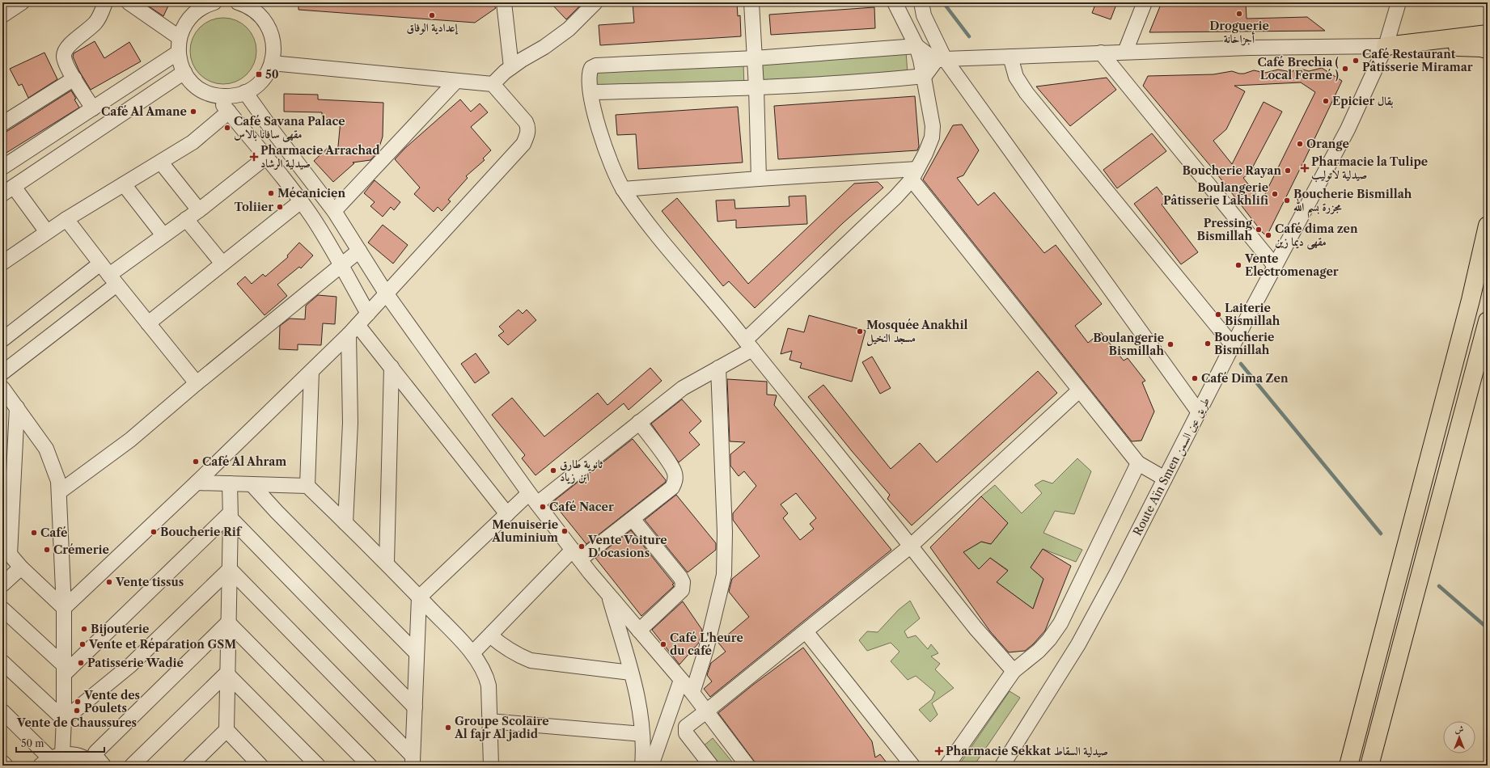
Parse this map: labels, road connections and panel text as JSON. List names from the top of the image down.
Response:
{
  "streets": {
    "street": ["Route Aïn Smen طريق عين السمن"]
  },
  "places": {
    "other": [
      "Droguerie أجزاخانة",
      "إعدادية الوفاق",
      "Café Restaurant Pâtisserie Miramar",
      "Café Brechia ( Local Fermé )",
      "Epicier بقال",
      "Café Al Amane",
      "Café Savana Palace مقهى سافانا بالاس",
      "Orange",
      "Boucherie Rayan",
      "Mécanicien",
      "Boulangerie Pâtisserie Lakhlifi",
      "Boucherie Bismillah مجزرة بسم الله",
      "Toliier",
      "Pressing Bismillah",
      "Café dima zen مقهى ديما زين",
      "Vente Electromenager",
      "Laiterie Bismillah",
      "Mosquée Anakhil مسجد النخيل",
      "Boucherie Bismillah",
      "Boulangerie Bismillah",
      "Café Dima Zen",
      "Café Al Ahram",
      "ثانوية طارق ابن زياد",
      "Café Nacer",
      "Menuiserie Aluminium",
      "Boucherie Rif",
      "Café",
      "Vente Voiture D'ocasions",
      "Crémerie",
      "Vente tissus",
      "Bijouterie",
      "Vente et Réparation GSM",
      "Café L'heure du café",
      "Patisserie Wadie",
      "Vente des Poulets",
      "Vente de Chaussures",
      "Groupe Scolaire Al fajr Al jadid"
    ],
    "transit": ["50"],
    "health": ["Pharmacie Arrachad صيدلية الرشاد", "Pharmacie la Tulipe صيدلية لاتوليب", "Pharmacie Sekkat صيدلية السقاط"]
  },
  "scale_bar": "50 m",
  "north": "top"
}
